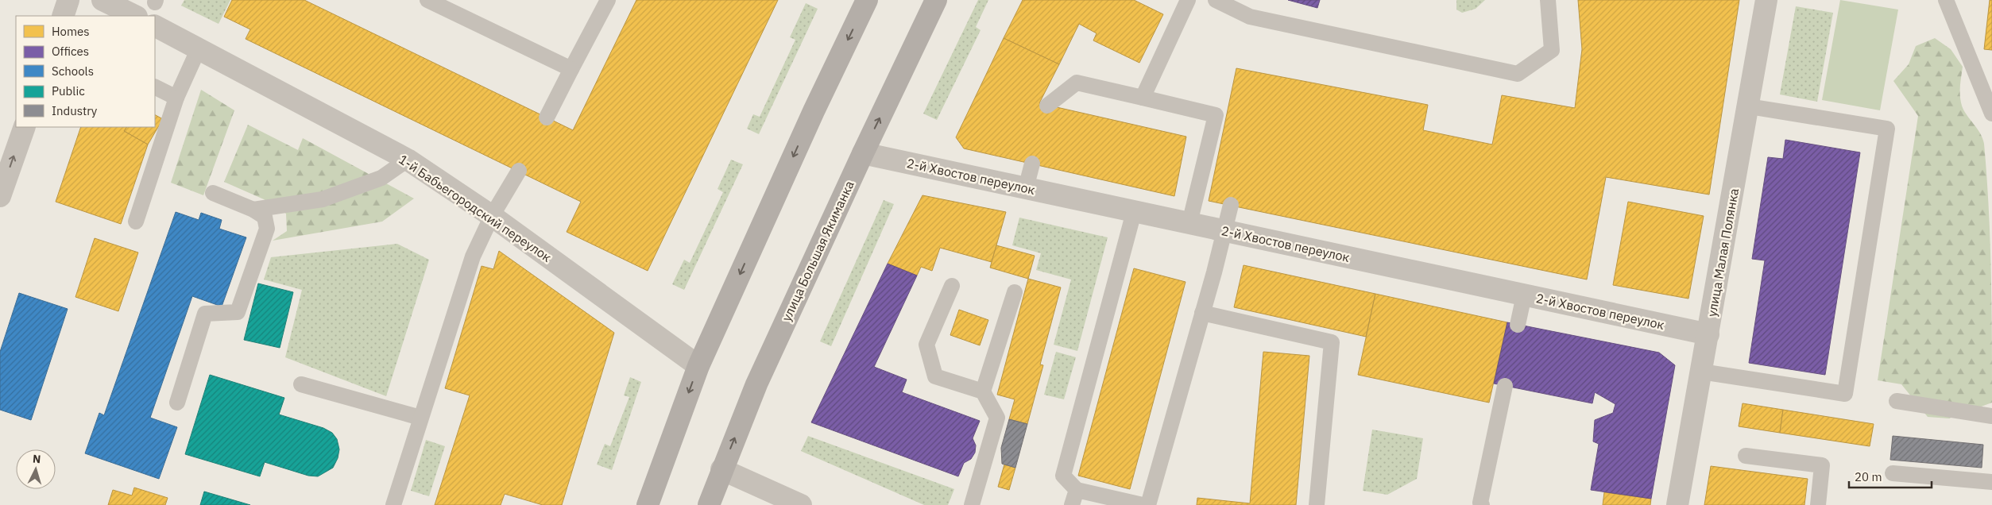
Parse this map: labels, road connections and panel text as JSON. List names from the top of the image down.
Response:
{
  "streets": {
    "main road": ["улица Большая Якиманка"],
    "street": ["2-й Хвостов переулок", "1-й Бабьегородский переулок", "улица Малая Полянка"]
  },
  "crossings": [
    ["2-й Хвостов переулок", "улица Большая Якиманка"],
    ["2-й Хвостов переулок", "улица Малая Полянка"]
  ],
  "legend": [
    "Homes",
    "Offices",
    "Schools",
    "Public",
    "Industry"
  ],
  "scale_bar": "20 m",
  "north": "top"
}
